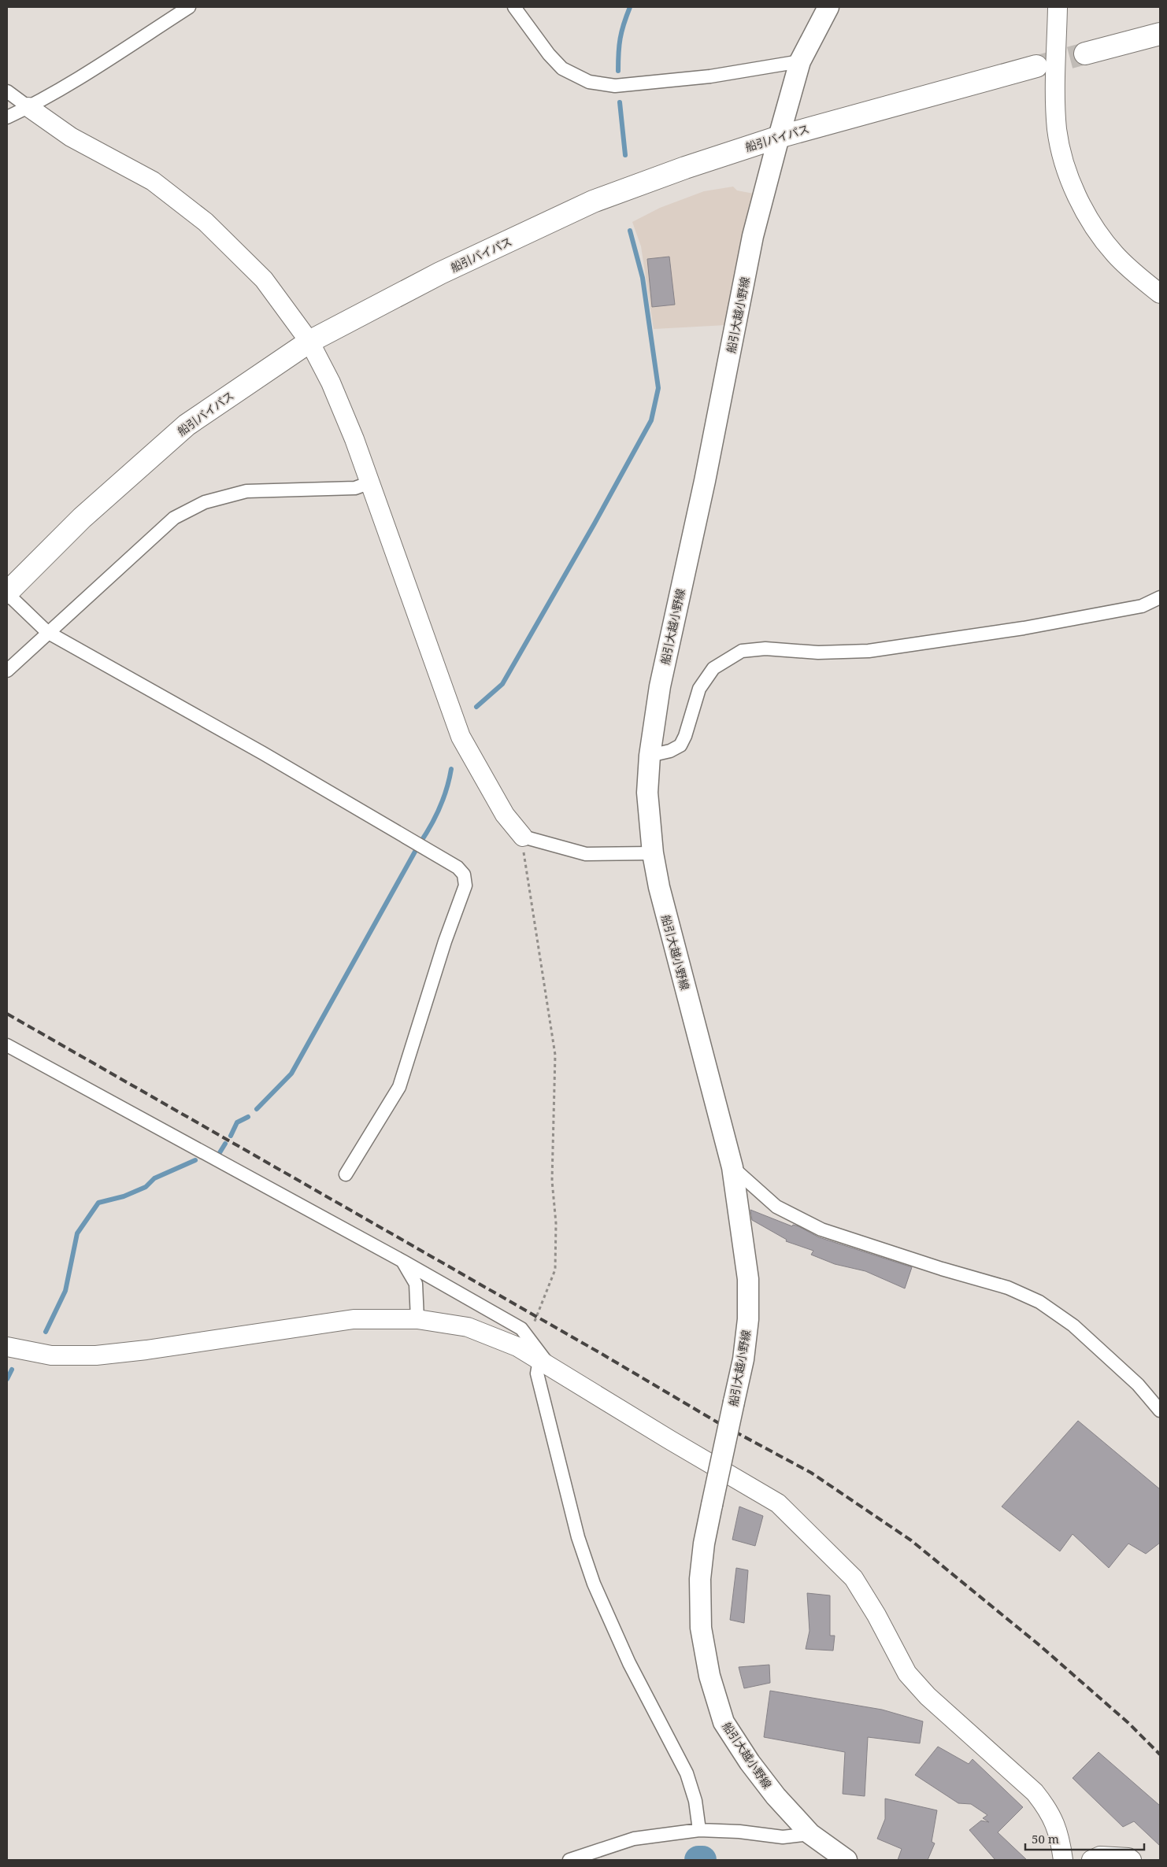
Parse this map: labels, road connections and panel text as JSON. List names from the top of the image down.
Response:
{
  "streets": {
    "highway": ["船引バイパス"],
    "main road": ["船引大越小野線"]
  },
  "crossings": [
    ["船引バイパス", "船引大越小野線"]
  ],
  "scale_bar": "50 m"
}
